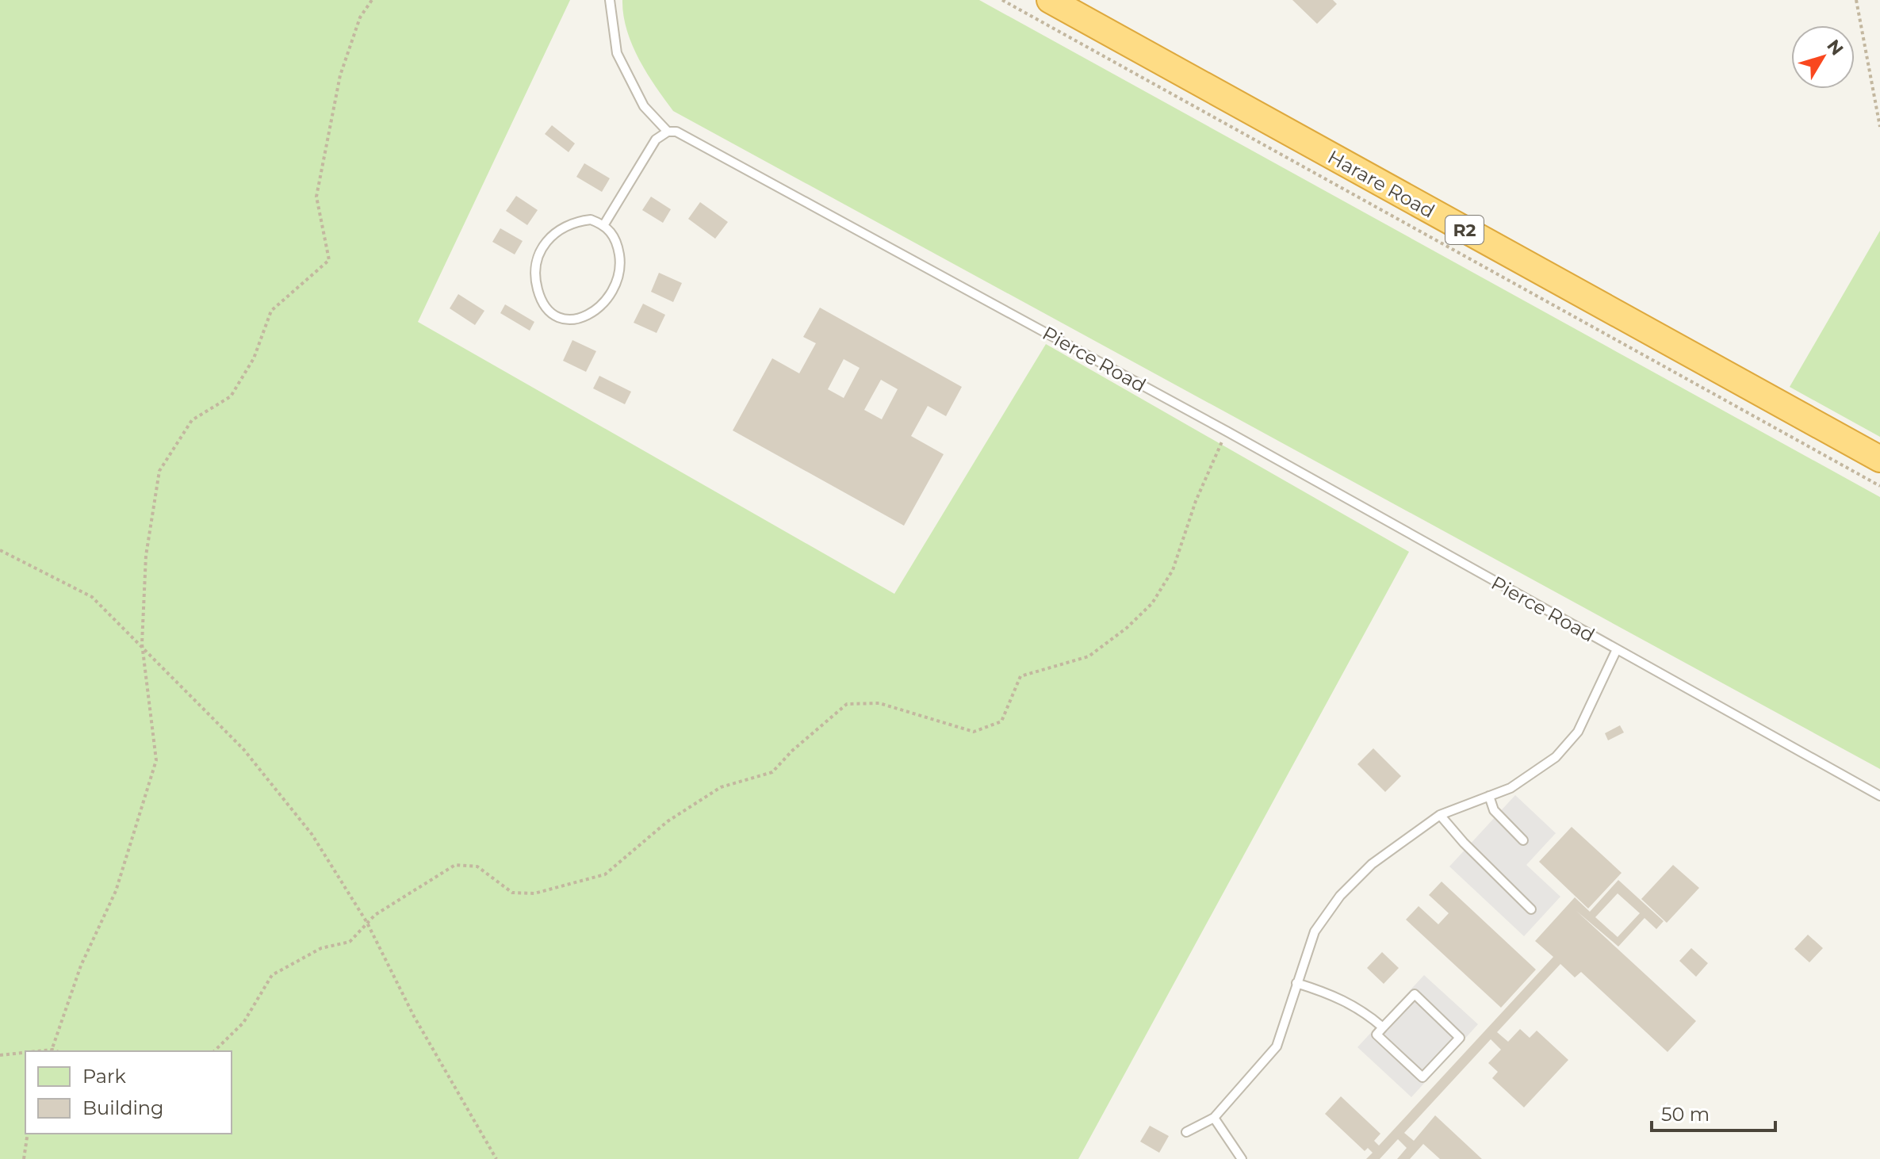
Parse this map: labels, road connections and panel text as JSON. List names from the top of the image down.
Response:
{
  "streets": {
    "highway": ["Harare Road", "R2"],
    "lane": ["Pierce Road"]
  },
  "legend": ["Park", "Building"],
  "scale_bar": "50 m",
  "north": "top right"
}
